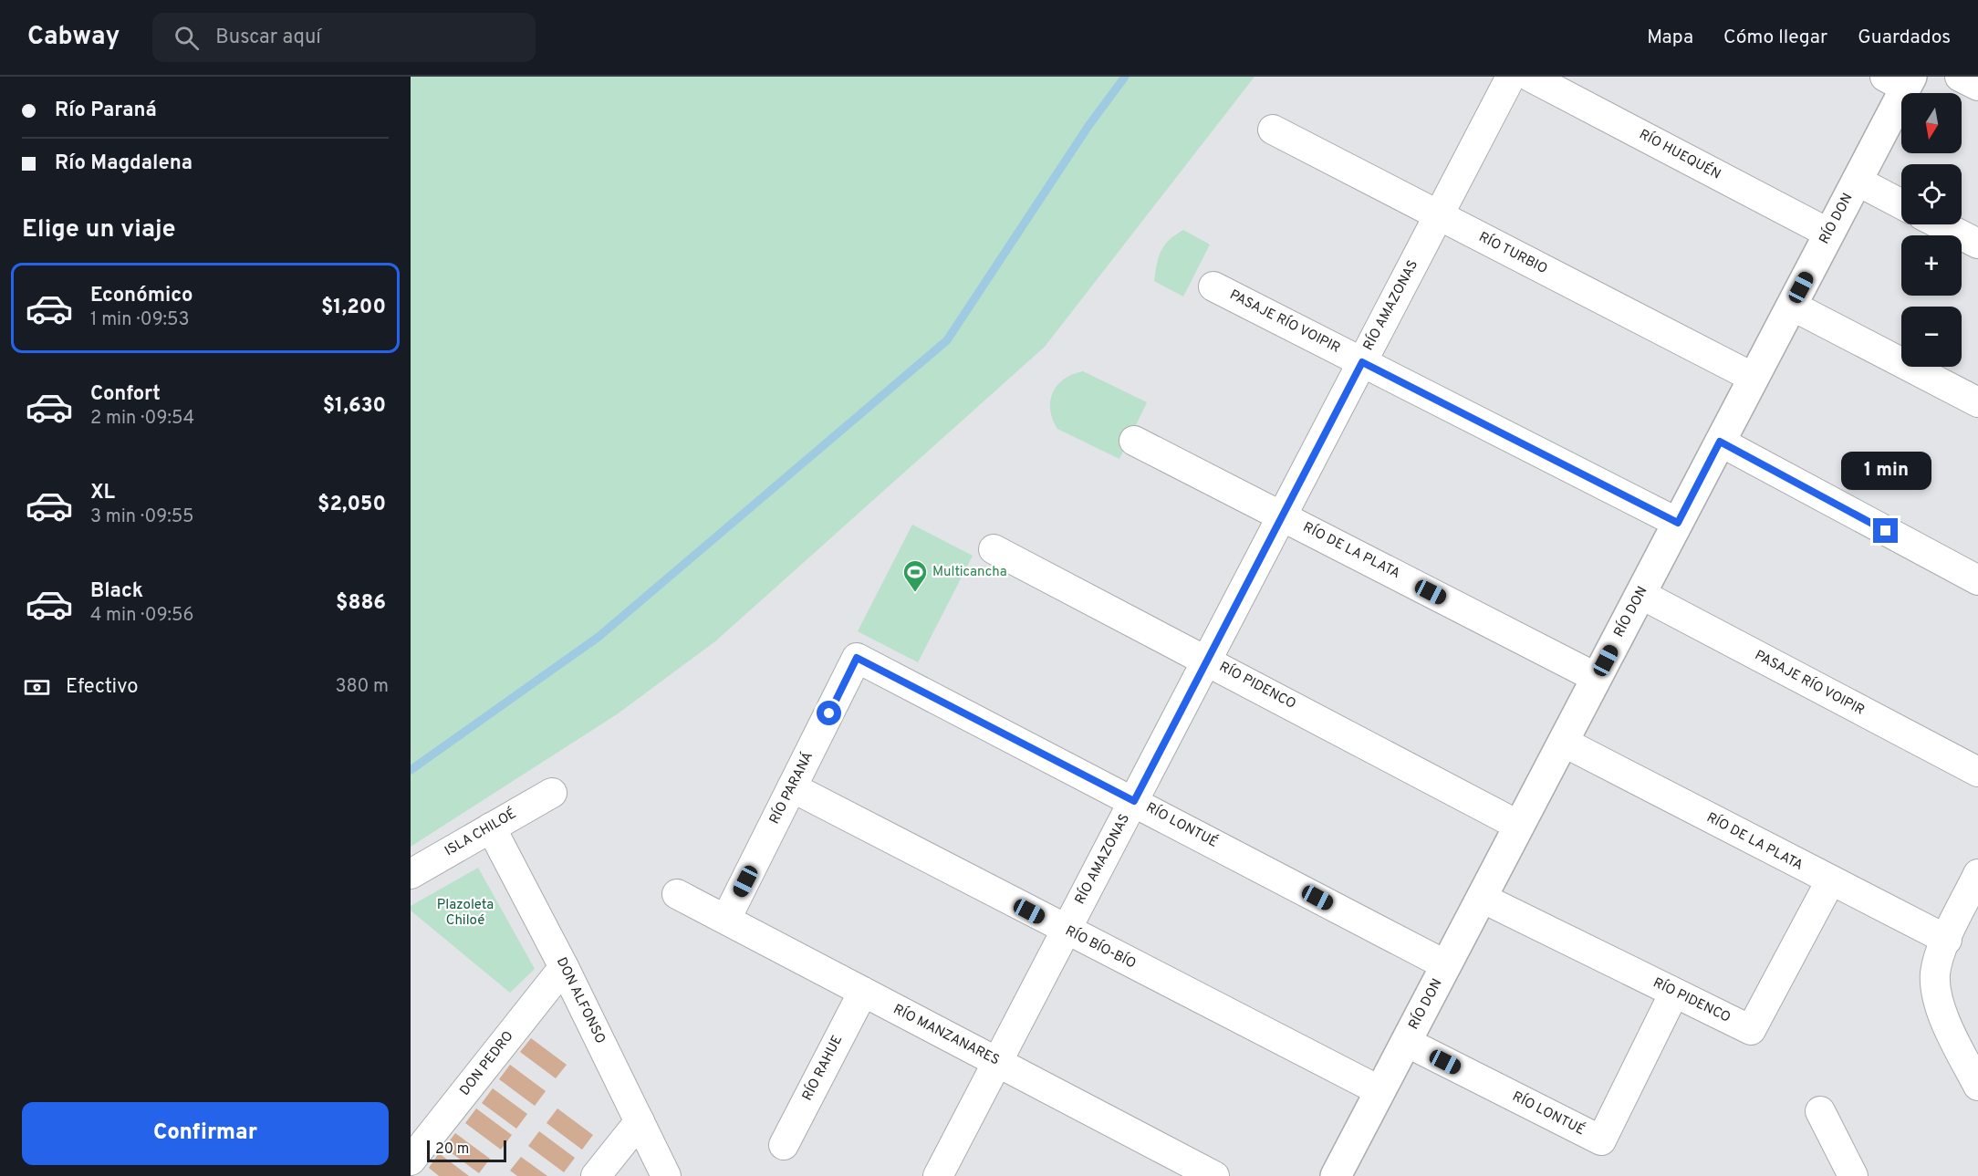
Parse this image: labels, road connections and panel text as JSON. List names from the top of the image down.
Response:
{
  "streets": {
    "street": [
      "RÍO HUEQUÉN",
      "RÍO DON",
      "RÍO TURBIO",
      "RÍO AMAZONAS",
      "PASAJE RÍO VOIPIR",
      "RÍO DE LA PLATA",
      "RÍO PIDENCO",
      "RÍO PARANÁ",
      "RÍO LONTUÉ",
      "ISLA CHILOÉ",
      "RÍO BÍO-BÍO",
      "DON ALFONSO",
      "RÍO MANZANARES",
      "DON PEDRO",
      "RÍO RAHUE"
    ]
  },
  "crossings": [
    ["RÍO HUEQUÉN", "RÍO DON"],
    ["RÍO DON", "RÍO TURBIO"],
    ["RÍO DON", "PASAJE RÍO VOIPIR"],
    ["RÍO DON", "RÍO DE LA PLATA"],
    ["RÍO DON", "RÍO PIDENCO"],
    ["RÍO DON", "RÍO LONTUÉ"],
    ["RÍO DON", "RÍO BÍO-BÍO"],
    ["RÍO TURBIO", "RÍO AMAZONAS"],
    ["RÍO AMAZONAS", "PASAJE RÍO VOIPIR"],
    ["RÍO AMAZONAS", "RÍO DE LA PLATA"],
    ["RÍO AMAZONAS", "RÍO PIDENCO"],
    ["RÍO AMAZONAS", "RÍO LONTUÉ"],
    ["RÍO AMAZONAS", "RÍO BÍO-BÍO"],
    ["RÍO AMAZONAS", "RÍO MANZANARES"],
    ["RÍO DE LA PLATA", "RÍO PIDENCO"],
    ["RÍO PIDENCO", "RÍO LONTUÉ"],
    ["RÍO PARANÁ", "RÍO LONTUÉ"],
    ["RÍO PARANÁ", "RÍO BÍO-BÍO"],
    ["RÍO PARANÁ", "RÍO MANZANARES"],
    ["ISLA CHILOÉ", "DON ALFONSO"],
    ["DON ALFONSO", "DON PEDRO"],
    ["RÍO MANZANARES", "RÍO RAHUE"]
  ],
  "parks": ["Plazoleta Chiloé"],
  "places": {
    "sports": ["Multicancha"]
  },
  "scale_bar": "20 m",
  "north": "bottom",
  "page": {
    "header": "Cabway",
    "search": "Buscar aquí",
    "nav": ["Mapa", "Cómo llegar", "Guardados"],
    "banner": ["Río Paraná", "Río Magdalena"],
    "map_buttons": ["+", "−"],
    "heading": "Elige un viaje",
    "list": [
      {
        "name": "Económico",
        "note": "1 min · 09:53",
        "value": "$1,200"
      },
      {
        "name": "Confort",
        "note": "2 min · 09:54",
        "value": "$1,630"
      },
      {
        "name": "XL",
        "note": "3 min · 09:55",
        "value": "$2,050"
      },
      {
        "name": "Black",
        "note": "4 min · 09:56",
        "value": "$886"
      }
    ],
    "bubble": "1 min",
    "pay": ["Efectivo", "380 m"],
    "buttons": "Confirmar",
    "scale": "20 m"
  }
}
